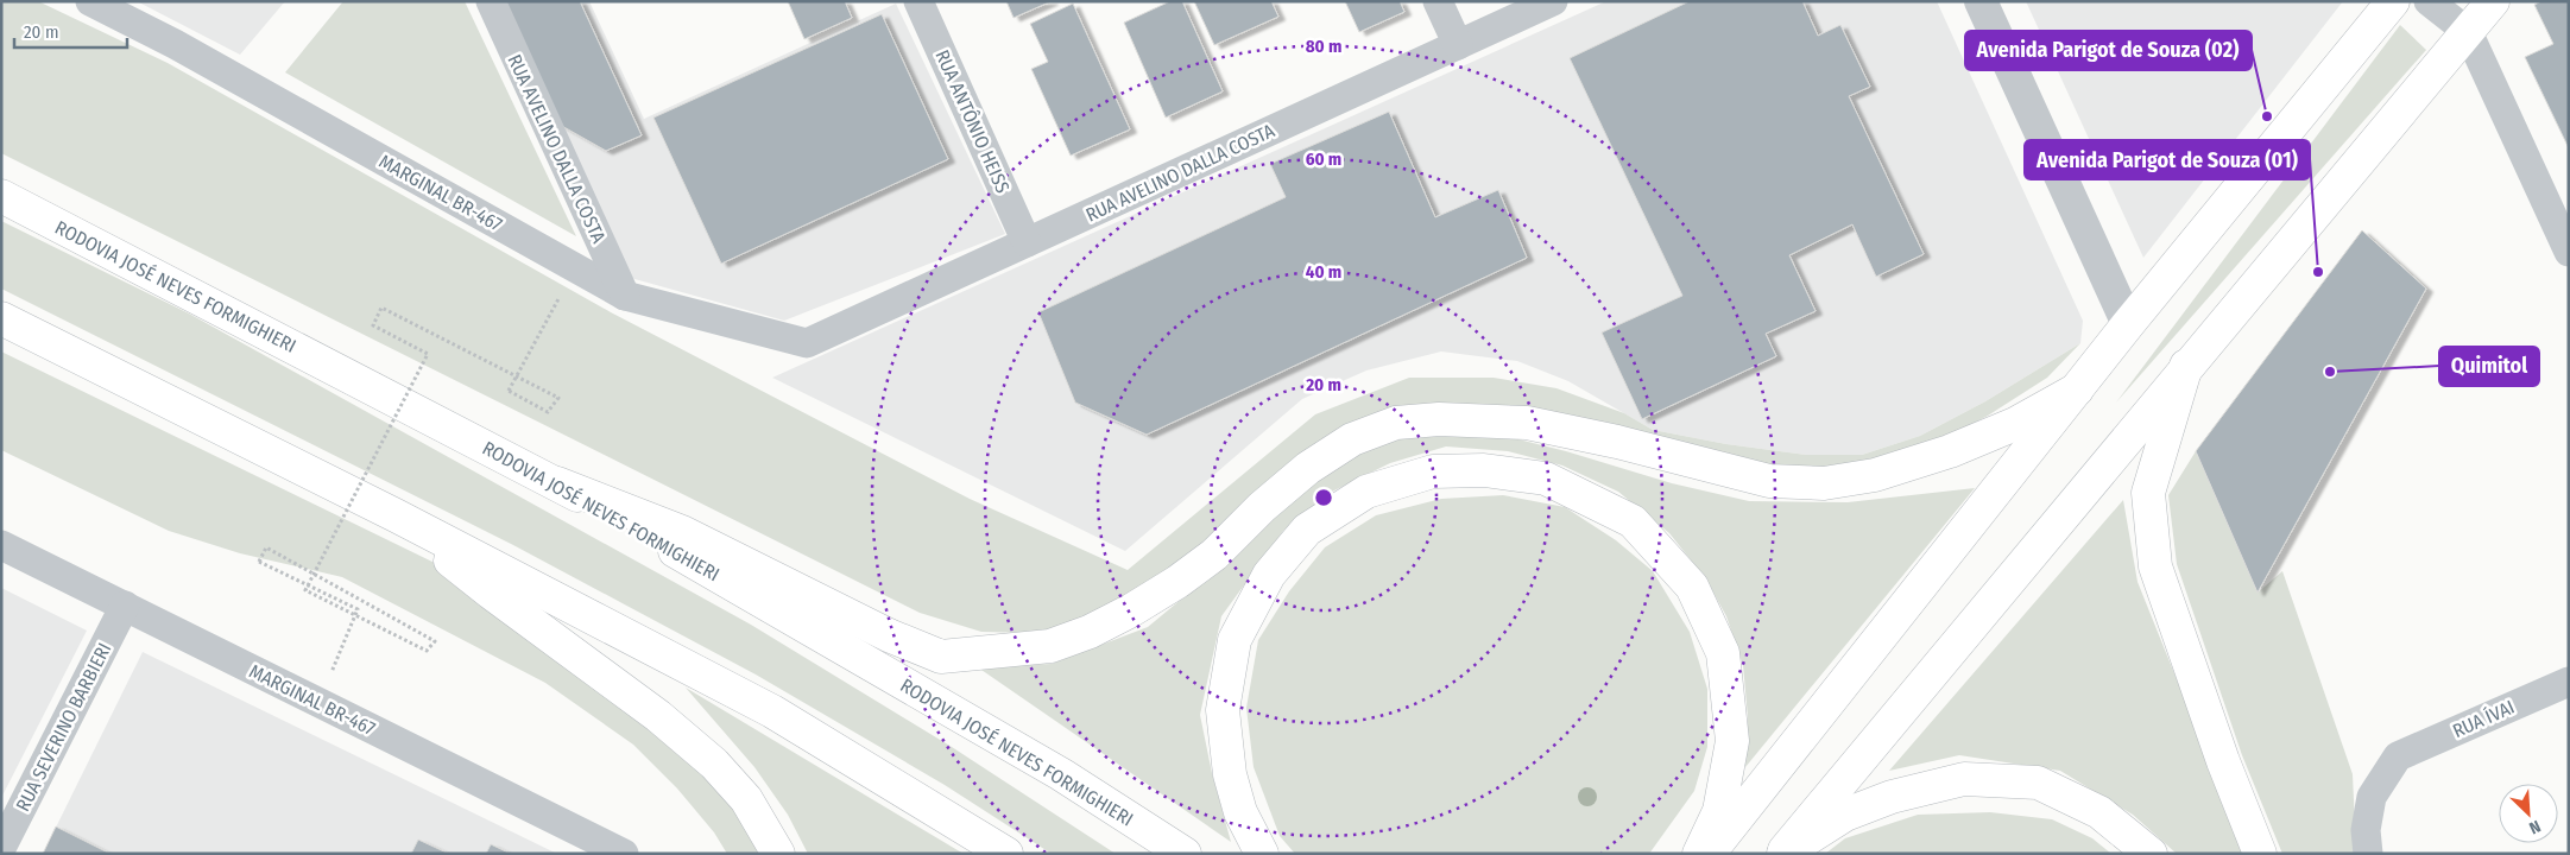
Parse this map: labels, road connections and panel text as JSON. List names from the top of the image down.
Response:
{
  "streets": {
    "main road": ["RODOVIA JOSÉ NEVES FORMIGHIERI"],
    "street": [
      "RUA ANTÔNIO HEISS",
      "RUA AVELINO DALLA COSTA",
      "MARGINAL BR-467",
      "RUA ÍVAI",
      "RUA SEVERINO BARBIERI"
    ]
  },
  "crossings": [
    ["RUA ANTÔNIO HEISS", "RUA AVELINO DALLA COSTA"],
    ["RUA AVELINO DALLA COSTA", "MARGINAL BR-467"],
    ["MARGINAL BR-467", "RUA SEVERINO BARBIERI"]
  ],
  "places": ["Avenida Parigot de Souza (02)", "Avenida Parigot de Souza (01)", "Quimitol"],
  "scale_bar": "20 m",
  "north": "bottom right",
  "rings": [
    "80 m",
    "60 m",
    "40 m",
    "20 m"
  ]
}
